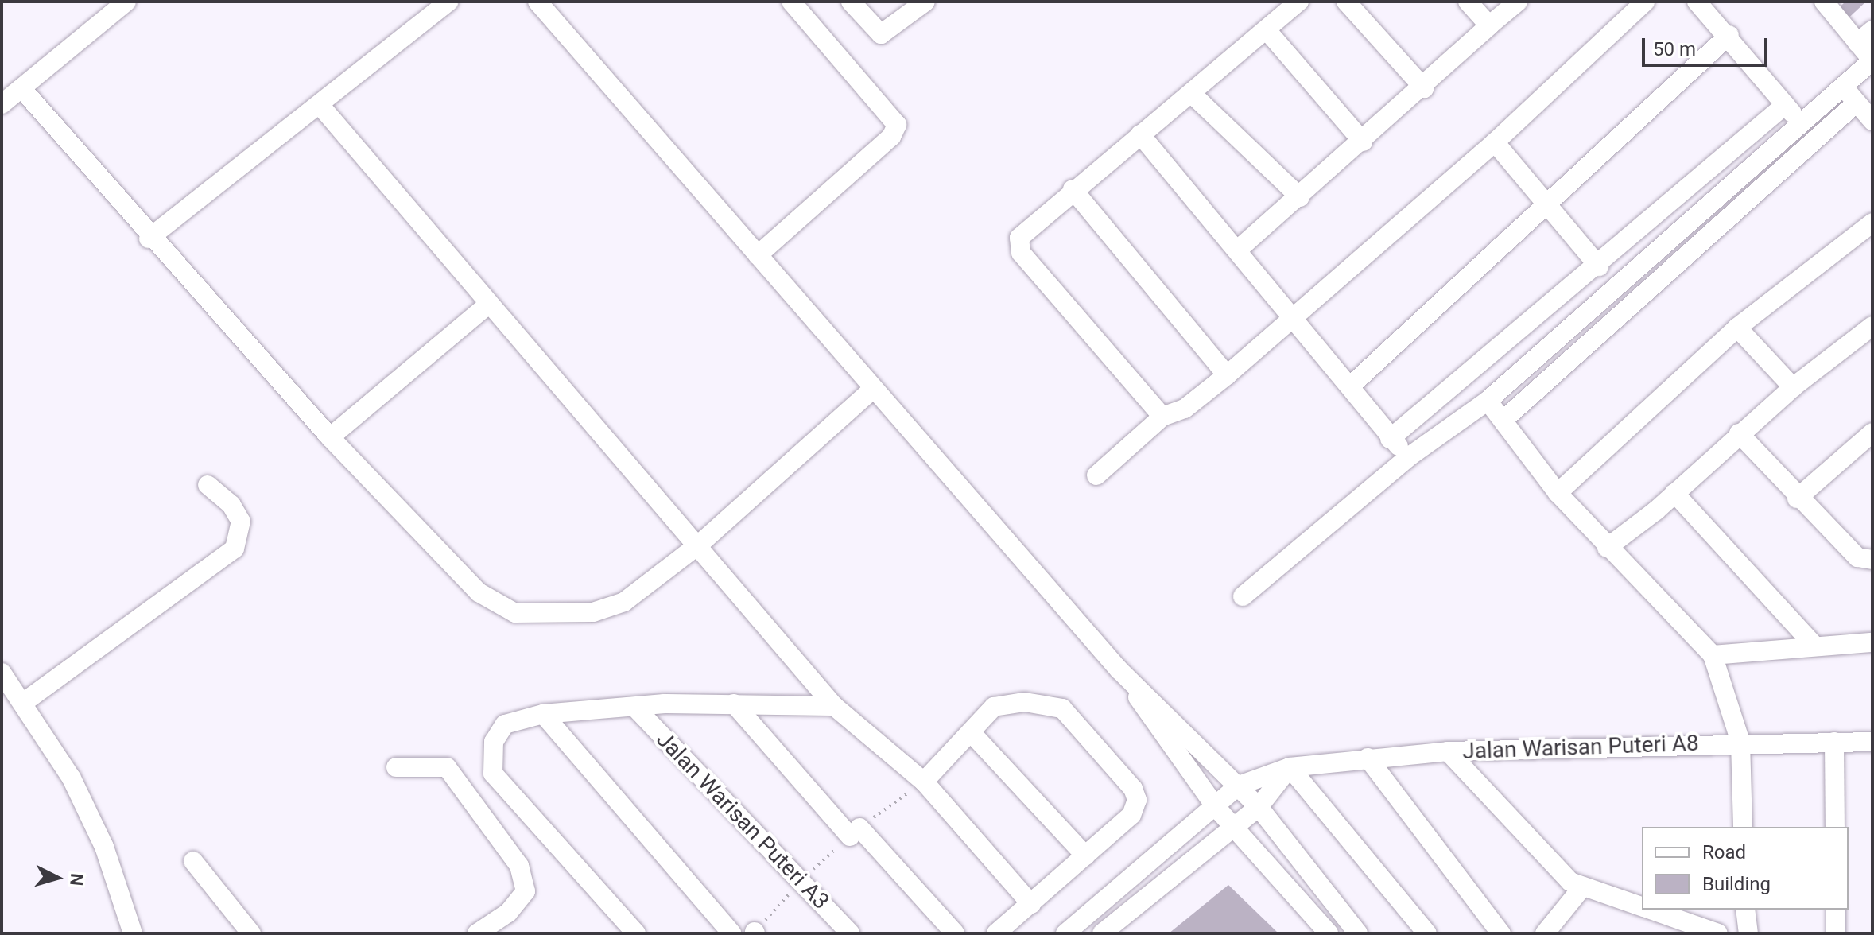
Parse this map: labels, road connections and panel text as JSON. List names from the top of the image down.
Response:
{
  "streets": {
    "street": ["Jalan Warisan Puteri A8", "Jalan Warisan Puteri A3"]
  },
  "legend": ["Road", "Building"],
  "scale_bar": "50 m",
  "north": "right"
}
